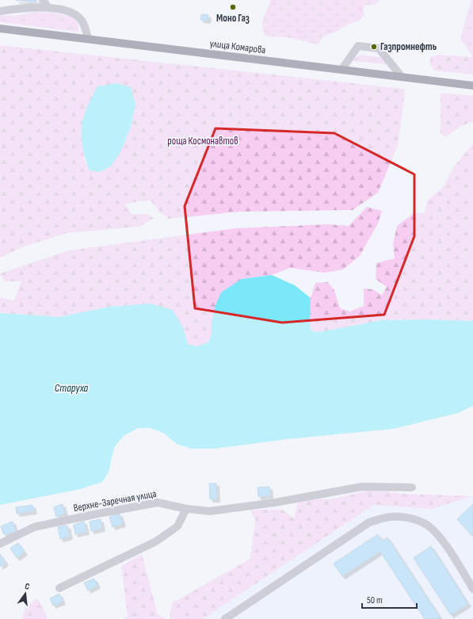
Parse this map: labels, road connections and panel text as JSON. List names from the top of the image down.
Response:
{
  "streets": {
    "main road": ["улица Комарова"],
    "street": ["Верхне-Заречная улица"]
  },
  "water": ["Старуха"],
  "parks": ["роща Космонавтов"],
  "places": ["Моно Газ", "Газпромнефть"],
  "scale_bar": "50 m",
  "north": "top"
}
